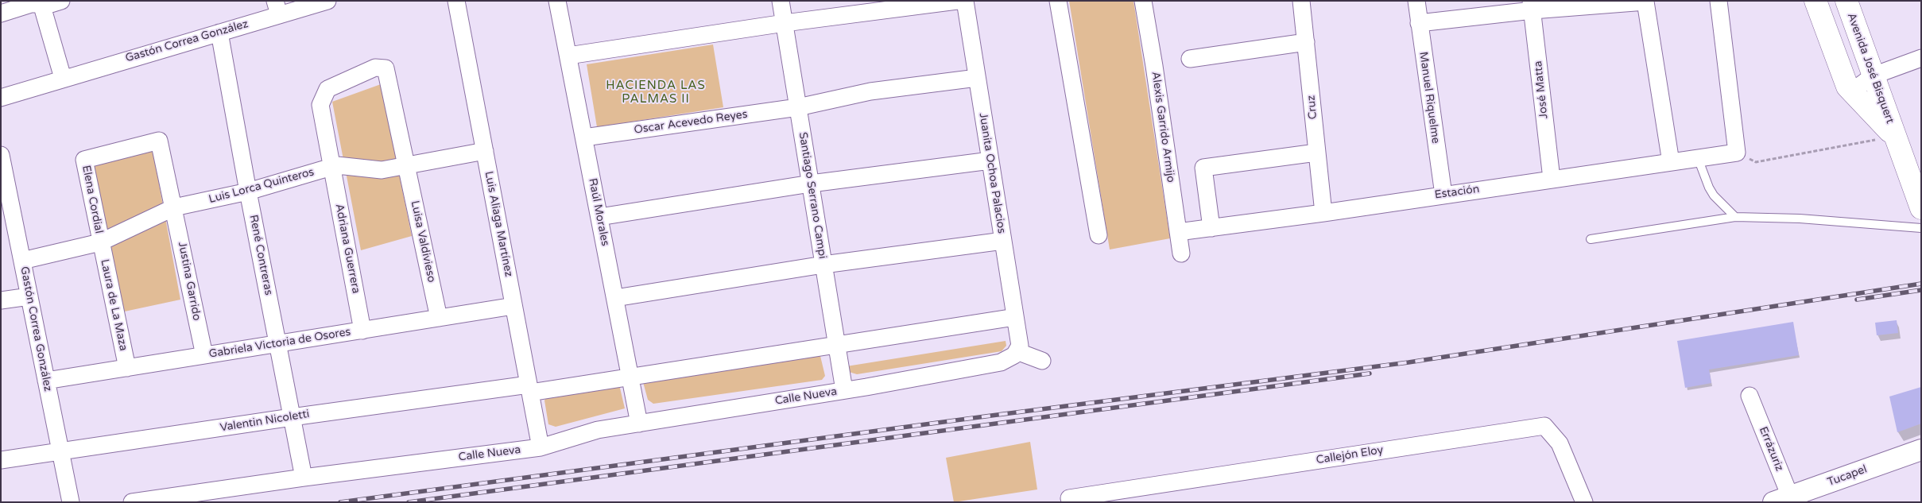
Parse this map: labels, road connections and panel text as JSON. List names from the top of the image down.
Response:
{
  "streets": {
    "main road": ["Avenida José Bisquert"],
    "street": [
      "Gastón Correa González",
      "José Matta",
      "Manuel Riquelme",
      "Cruz",
      "Oscar Acevedo Reyes",
      "Alexis Garrido Armijo",
      "Juanita Ochoa Palacios",
      "Luis Lorca Quinteros",
      "Estación",
      "Santiago Serrano Campi",
      "Elena Cordial",
      "Raúl Morales",
      "Luis Aliaga Martínez",
      "Luisa Valdivieso",
      "Adriana Guerrera",
      "René Contreras",
      "Justina Garrido",
      "Laura de La Maza",
      "Gabriela Victoria de Osores",
      "Calle Nueva",
      "Valentin Nicoletti",
      "Errázuriz",
      "Callejón Eloy",
      "Tucapel"
    ]
  },
  "crossings": [
    ["Gastón Correa González", "Luis Lorca Quinteros"],
    ["Gastón Correa González", "René Contreras"],
    ["Gastón Correa González", "Gabriela Victoria de Osores"],
    ["Gastón Correa González", "Valentin Nicoletti"],
    ["José Matta", "Estación"],
    ["Manuel Riquelme", "Estación"],
    ["Cruz", "Estación"],
    ["Oscar Acevedo Reyes", "Juanita Ochoa Palacios"],
    ["Oscar Acevedo Reyes", "Santiago Serrano Campi"],
    ["Oscar Acevedo Reyes", "Raúl Morales"],
    ["Alexis Garrido Armijo", "Estación"],
    ["Juanita Ochoa Palacios", "Calle Nueva"],
    ["Juanita Ochoa Palacios", "Valentin Nicoletti"],
    ["Luis Lorca Quinteros", "Elena Cordial"],
    ["Luis Lorca Quinteros", "Luis Aliaga Martínez"],
    ["Luis Lorca Quinteros", "Luisa Valdivieso"],
    ["Luis Lorca Quinteros", "Adriana Guerrera"],
    ["Luis Lorca Quinteros", "René Contreras"],
    ["Luis Lorca Quinteros", "Justina Garrido"],
    ["Luis Lorca Quinteros", "Laura de La Maza"],
    ["Santiago Serrano Campi", "Calle Nueva"],
    ["Santiago Serrano Campi", "Valentin Nicoletti"],
    ["Elena Cordial", "Justina Garrido"],
    ["Elena Cordial", "Laura de La Maza"],
    ["Raúl Morales", "Calle Nueva"],
    ["Raúl Morales", "Valentin Nicoletti"],
    ["Luis Aliaga Martínez", "Gabriela Victoria de Osores"],
    ["Luis Aliaga Martínez", "Calle Nueva"],
    ["Luis Aliaga Martínez", "Valentin Nicoletti"],
    ["Luisa Valdivieso", "Adriana Guerrera"],
    ["Luisa Valdivieso", "Gabriela Victoria de Osores"],
    ["Adriana Guerrera", "Gabriela Victoria de Osores"],
    ["René Contreras", "Gabriela Victoria de Osores"],
    ["René Contreras", "Calle Nueva"],
    ["René Contreras", "Valentin Nicoletti"],
    ["Justina Garrido", "Gabriela Victoria de Osores"],
    ["Laura de La Maza", "Gabriela Victoria de Osores"],
    ["Errázuriz", "Tucapel"]
  ],
  "districts": ["HACIENDA LAS PALMAS II"]
}
